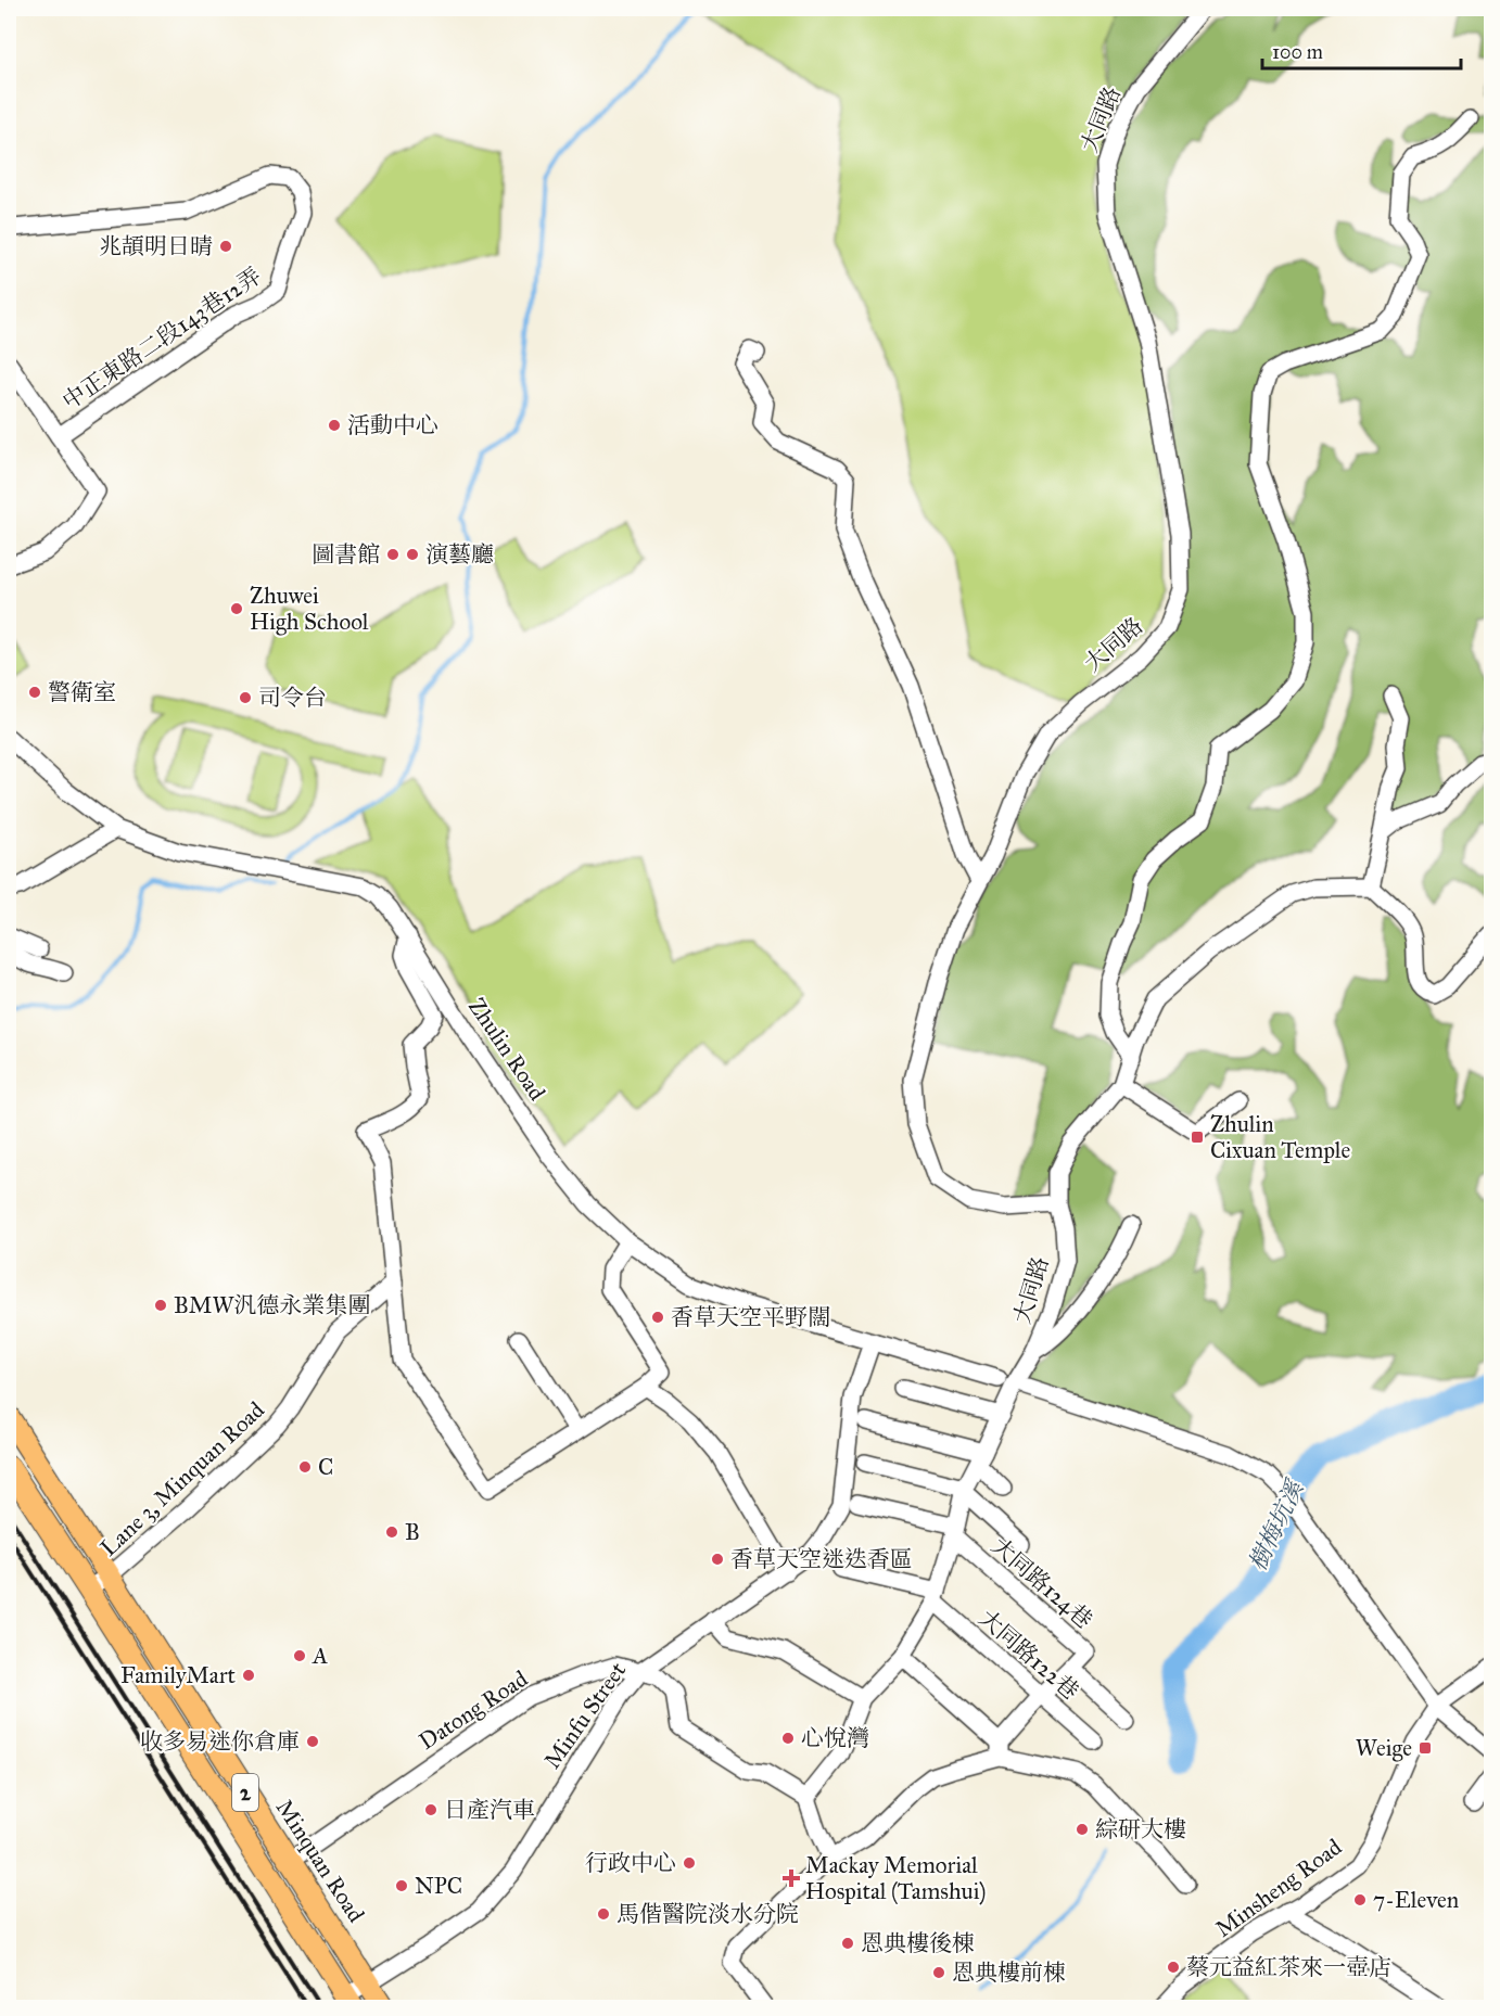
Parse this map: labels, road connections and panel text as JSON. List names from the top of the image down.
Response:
{
  "streets": {
    "main road": ["2", "Minquan Road"],
    "street": [
      "大同路",
      "中正東路二段143巷12弄",
      "Zhulin Road",
      "Lane 3, Minquan Road",
      "大同路124巷",
      "大同路122巷",
      "Datong Road",
      "Minfu Street",
      "Minsheng Road"
    ]
  },
  "crossings": [
    ["Zhulin Road", "Minfu Street"],
    ["Lane 3, Minquan Road", "2"],
    ["Lane 3, Minquan Road", "Minquan Road"],
    ["Datong Road", "Minfu Street"],
    ["Datong Road", "Minquan Road"],
    ["Minfu Street", "2"],
    ["Minfu Street", "Minquan Road"],
    ["2", "Minquan Road"]
  ],
  "water": ["樹梅坑溪"],
  "places": {
    "other": [
      "兆頡明日晴",
      "活動中心",
      "圖書館",
      "演藝廳",
      "Zhuwei High School",
      "警衛室",
      "司令台",
      "BMW汎德永業集團",
      "香草天空平野闊",
      "C",
      "B",
      "香草天空迷迭香區",
      "A",
      "FamilyMart",
      "心悅灣",
      "收多易迷你倉庫",
      "日產汽車",
      "綜研大樓",
      "行政中心",
      "NPC",
      "7-Eleven",
      "馬偕醫院淡水分院",
      "恩典樓後棟",
      "蔡元益紅茶來一壺店",
      "恩典樓前棟"
    ],
    "transit": ["Zhulin Cixuan Temple", "Weige"],
    "health": ["Mackay Memorial Hospital (Tamshui)"]
  },
  "scale_bar": "100 m"
}
